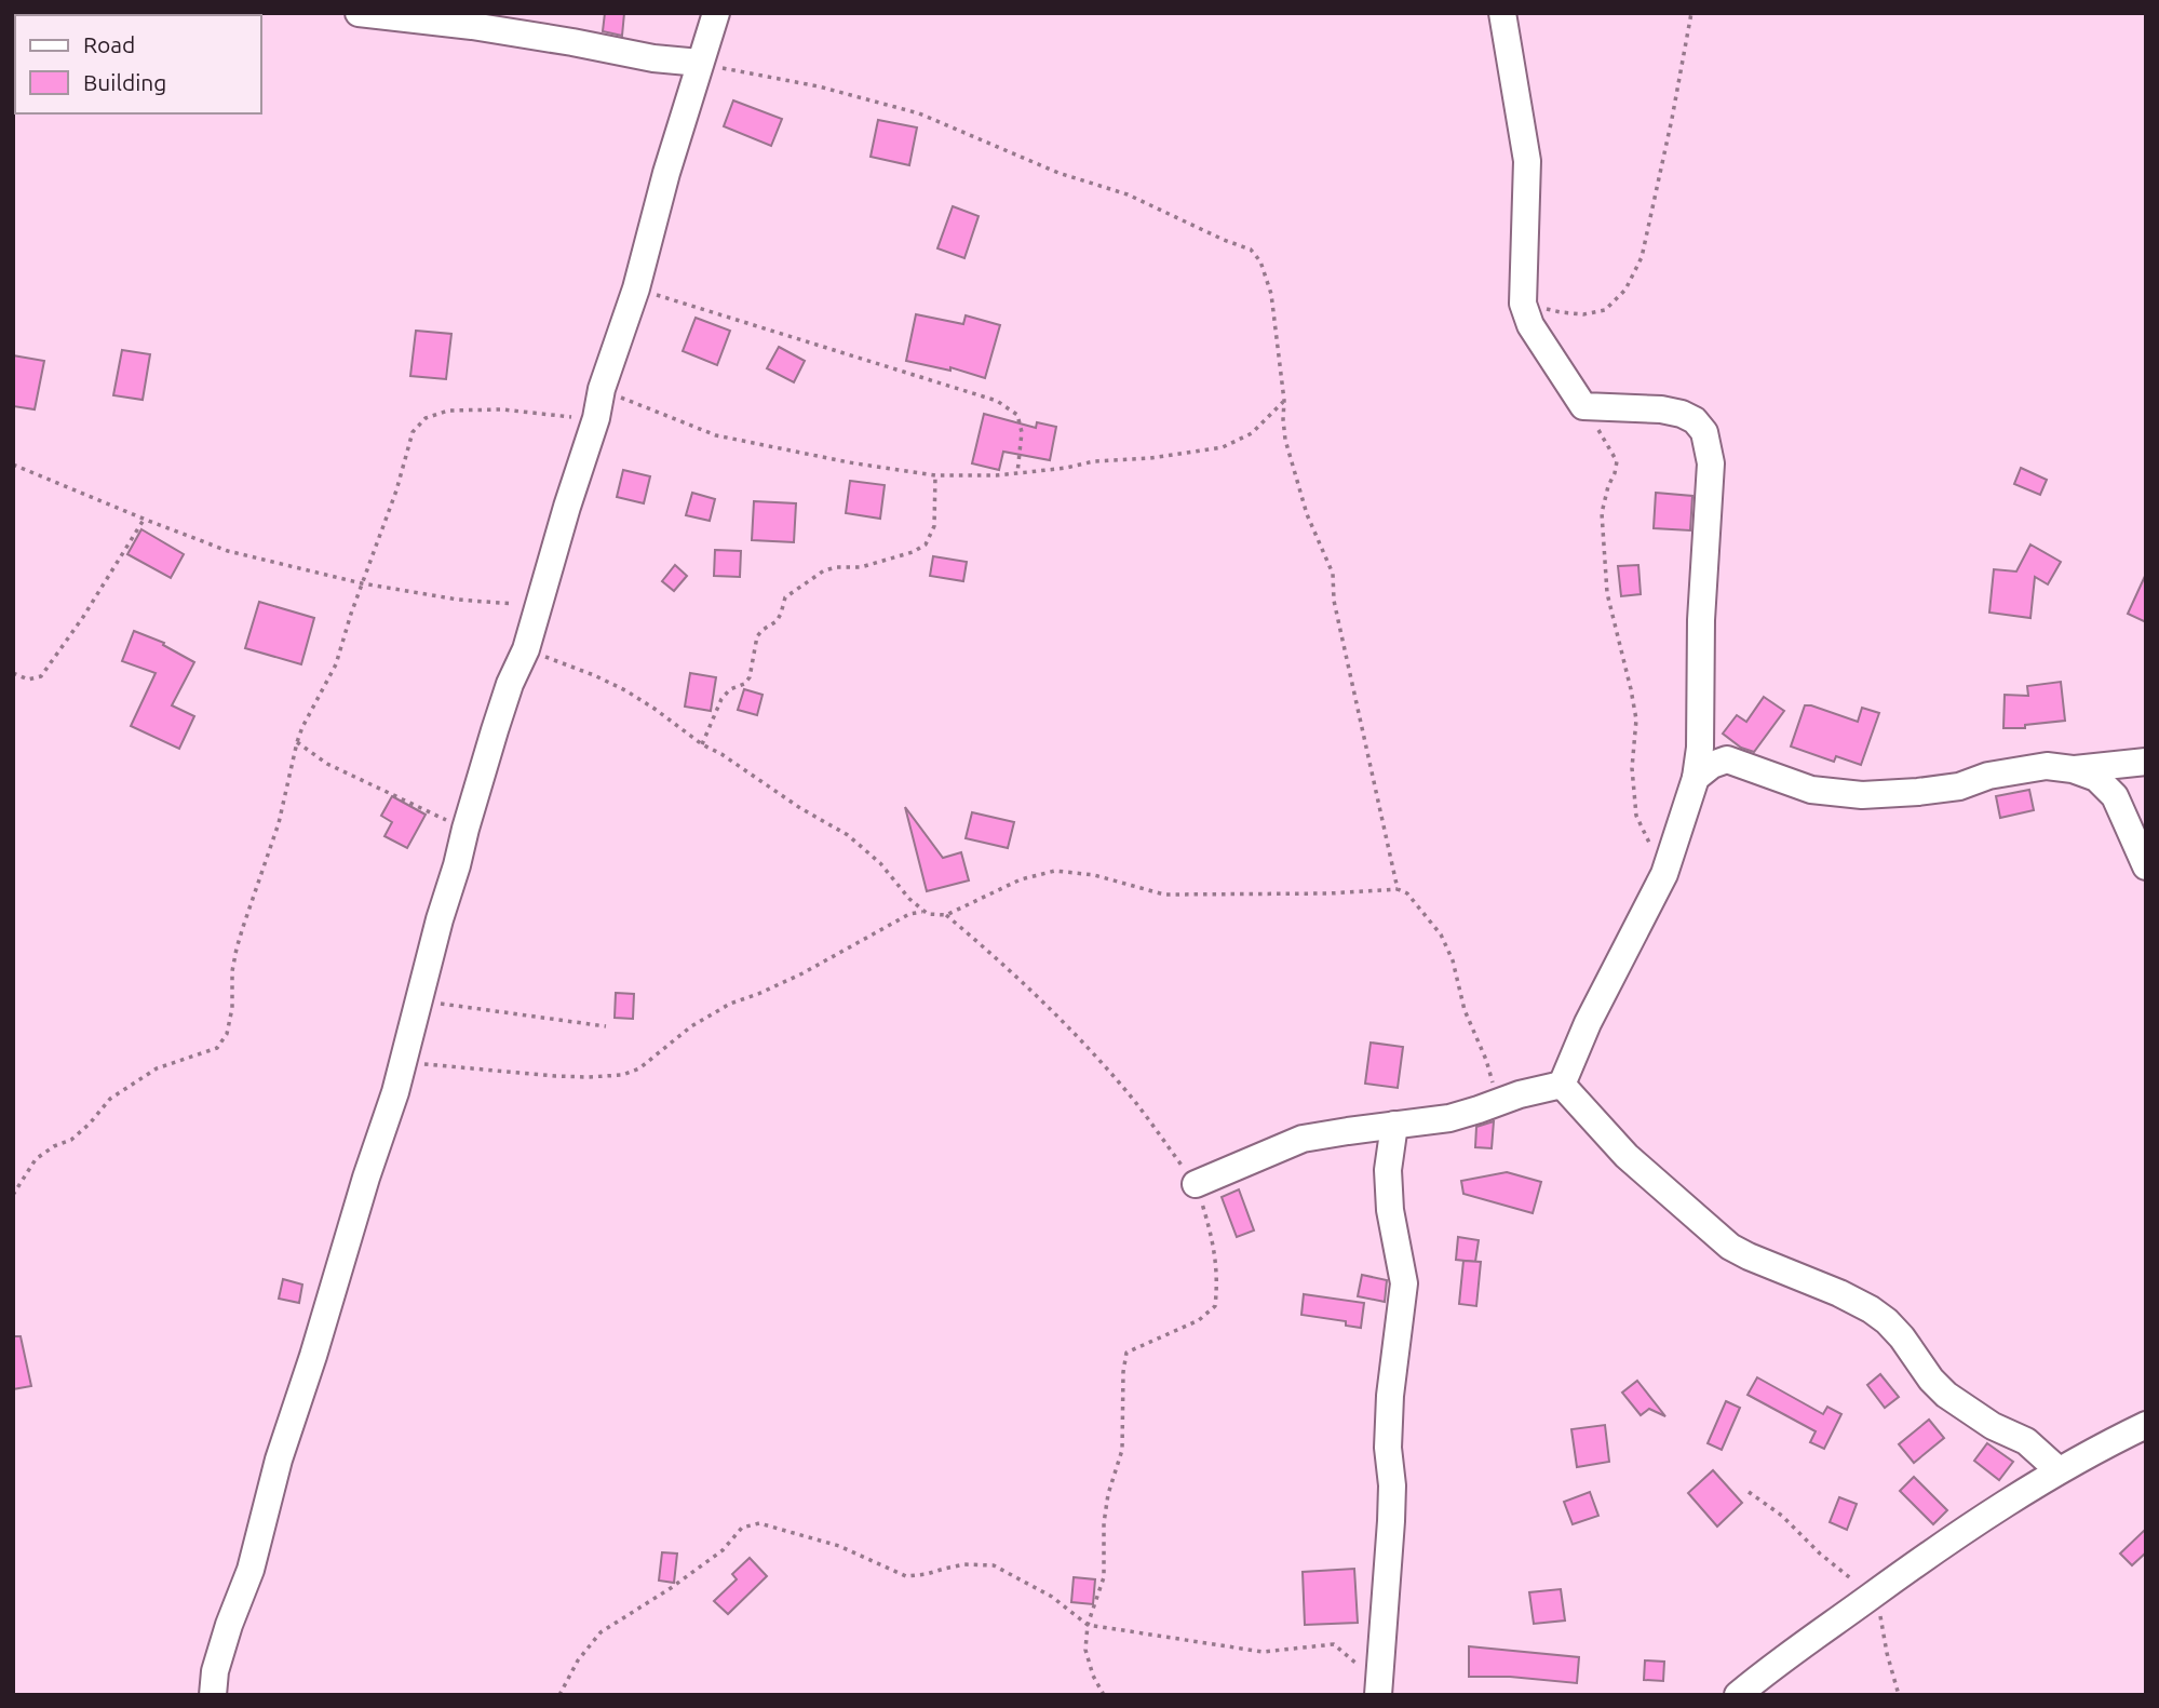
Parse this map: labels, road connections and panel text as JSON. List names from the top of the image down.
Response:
{
  "legend": ["Road", "Building"]
}
